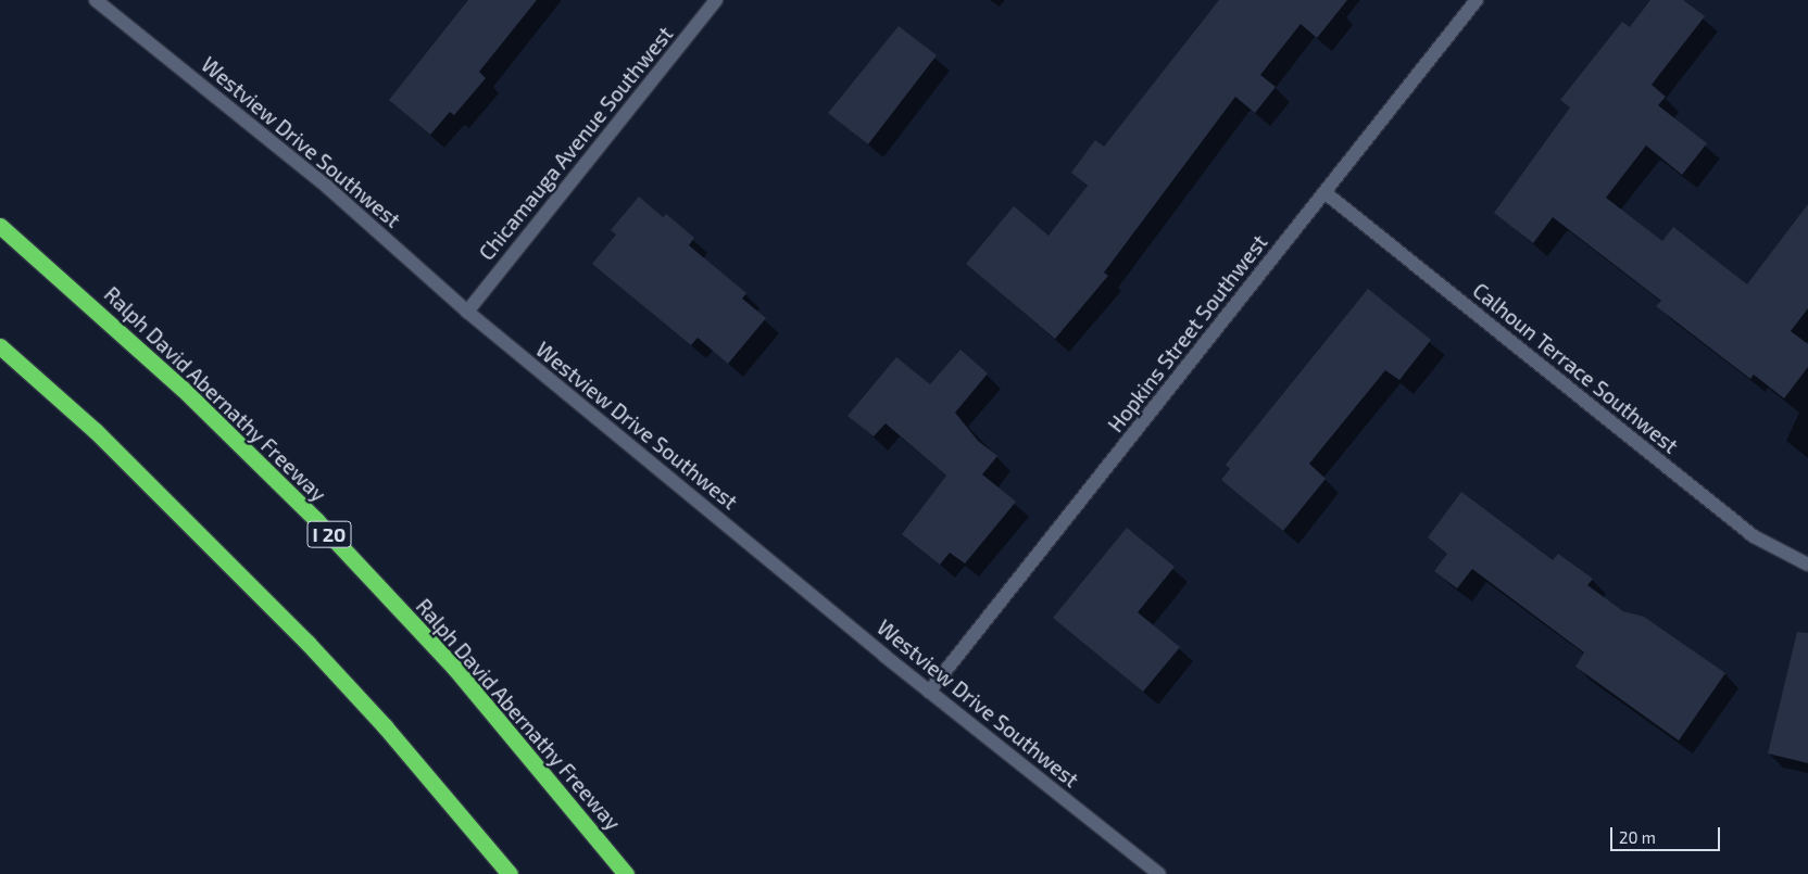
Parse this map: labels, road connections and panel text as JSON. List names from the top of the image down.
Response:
{
  "streets": {
    "highway": ["Ralph David Abernathy Freeway", "I 20"],
    "street": [
      "Westview Drive Southwest",
      "Chicamauga Avenue Southwest",
      "Hopkins Street Southwest",
      "Calhoun Terrace Southwest"
    ]
  },
  "crossings": [
    ["Westview Drive Southwest", "Chicamauga Avenue Southwest"],
    ["Westview Drive Southwest", "Hopkins Street Southwest"],
    ["Hopkins Street Southwest", "Calhoun Terrace Southwest"]
  ],
  "scale_bar": "20 m"
}
